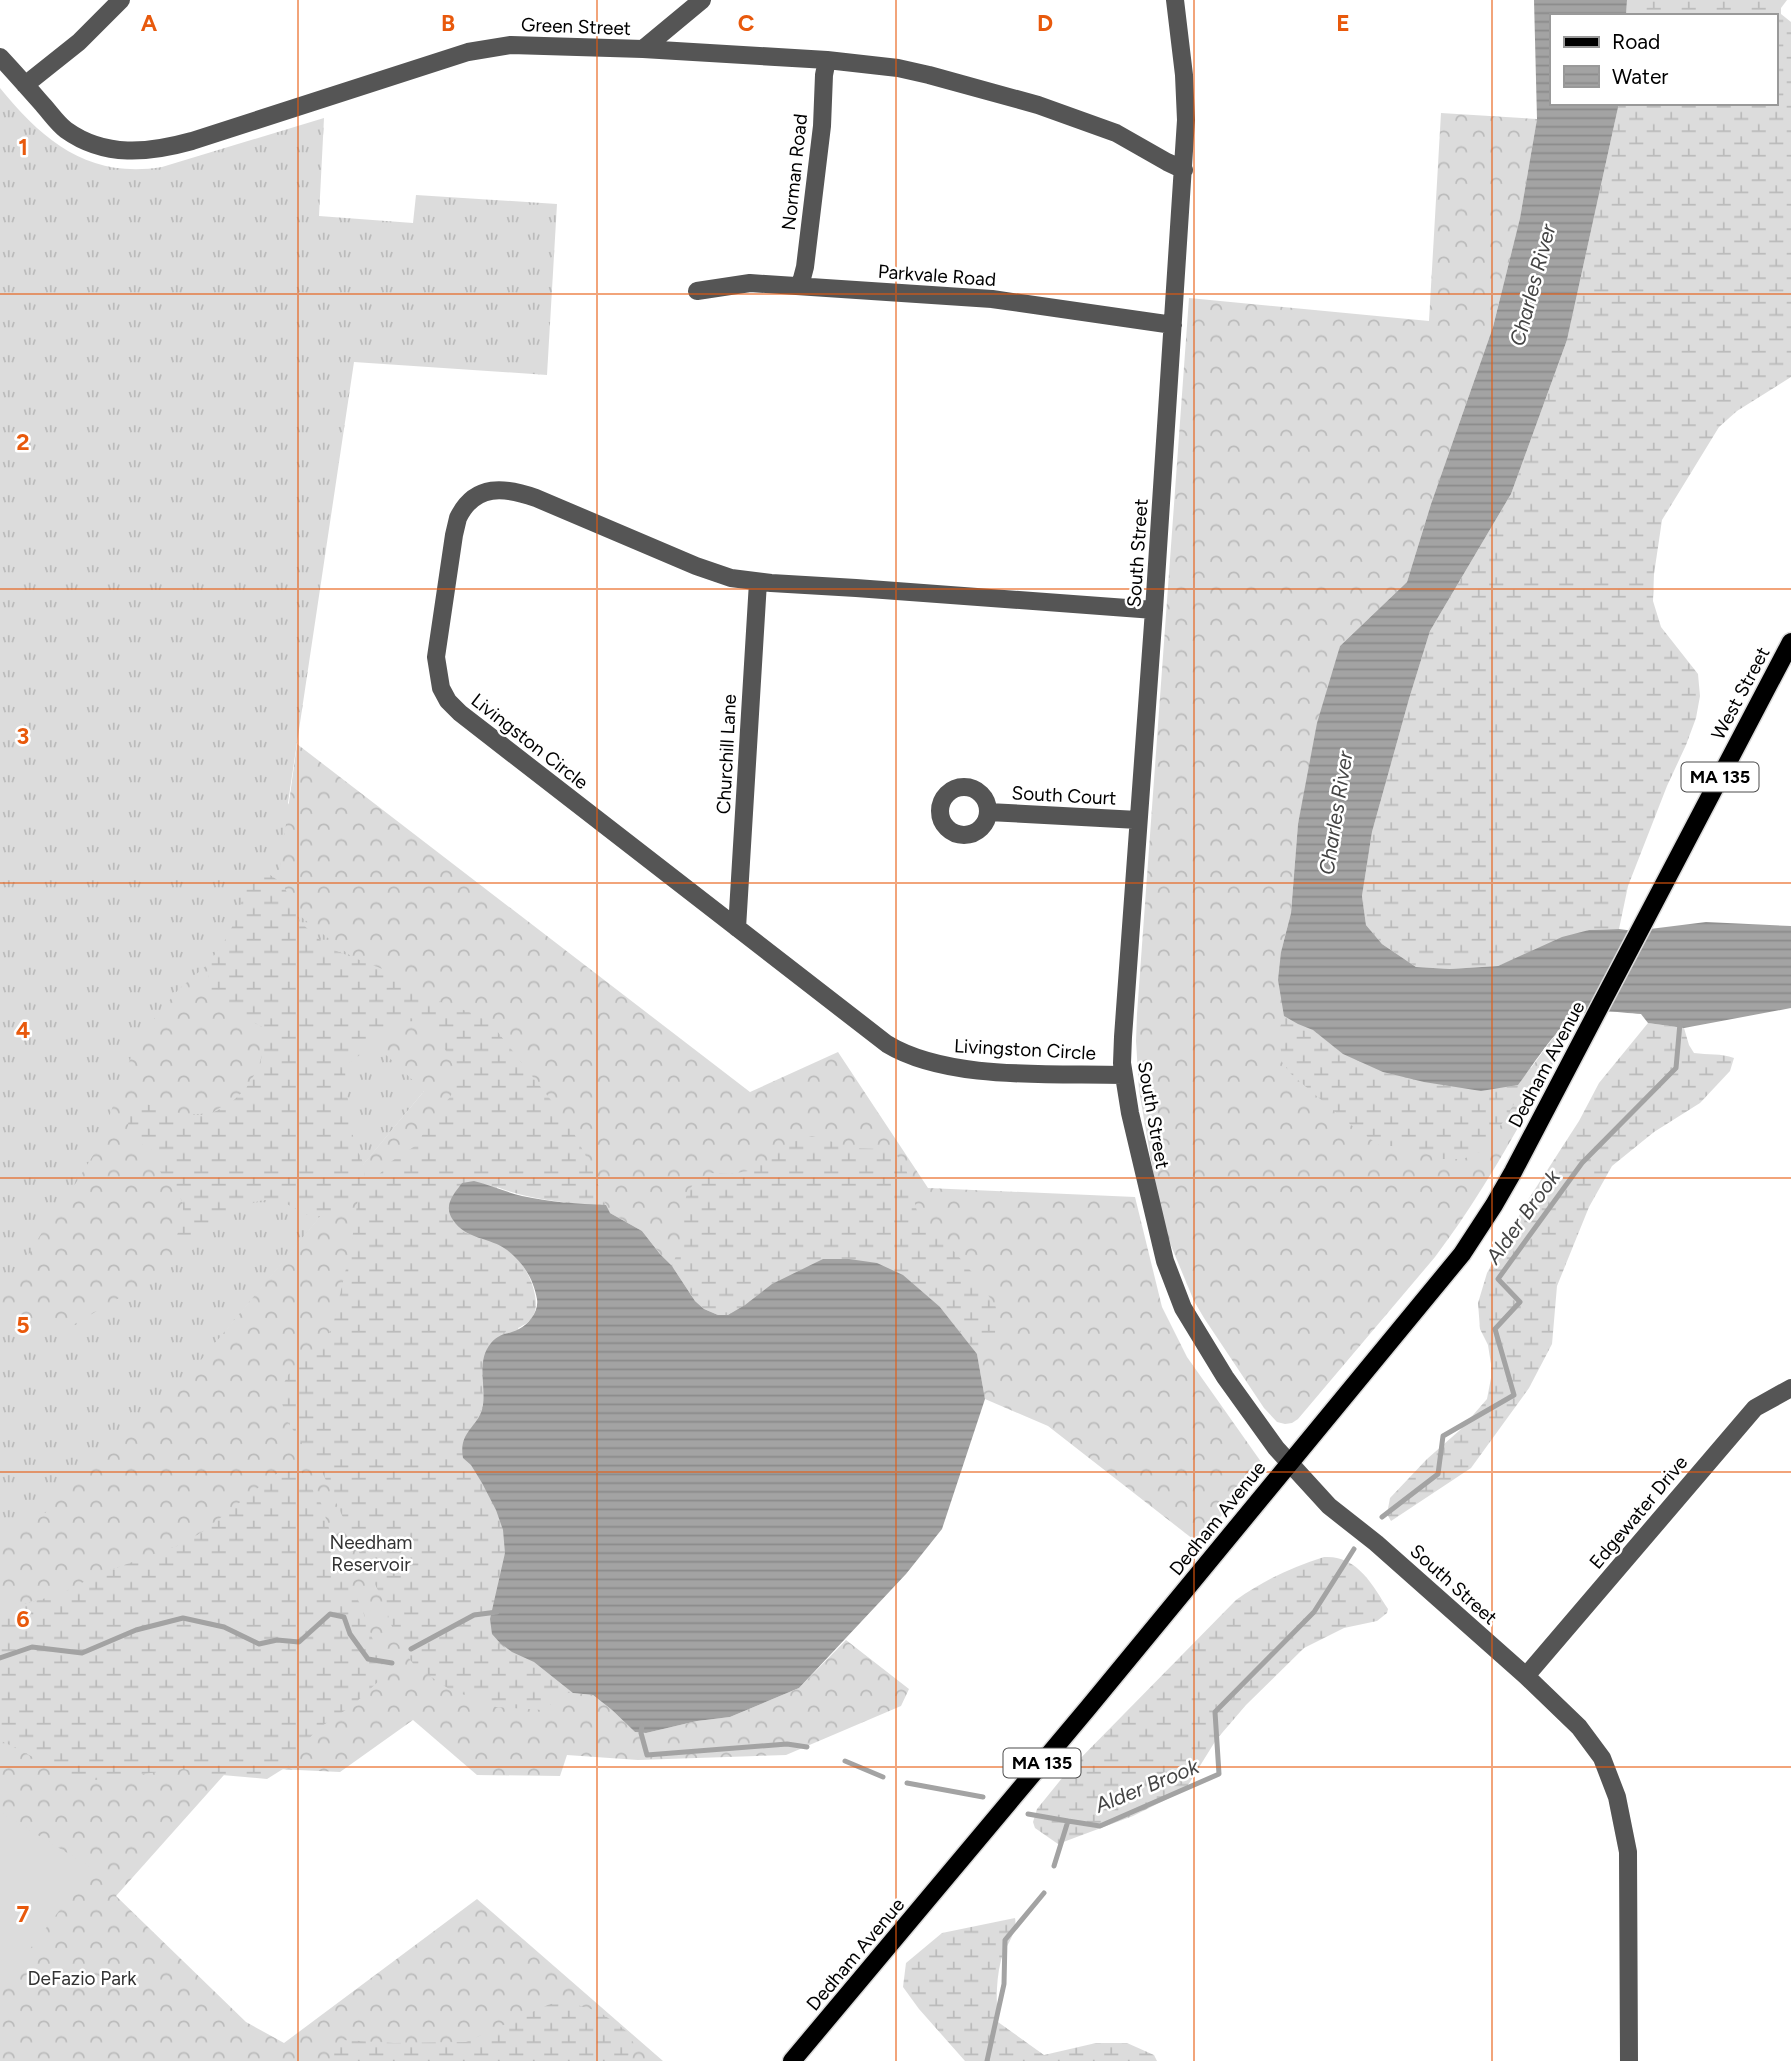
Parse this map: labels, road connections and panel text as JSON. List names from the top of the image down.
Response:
{
  "streets": {
    "main road": ["West Street", "MA 135", "Dedham Avenue"],
    "street": [
      "Green Street",
      "Norman Road",
      "Parkvale Road",
      "South Street",
      "Livingston Circle",
      "Churchill Lane",
      "South Court",
      "Edgewater Drive"
    ]
  },
  "crossings": [
    ["Green Street", "Norman Road"],
    ["Green Street", "South Street"],
    ["Norman Road", "Parkvale Road"],
    ["Parkvale Road", "South Street"],
    ["South Street", "Livingston Circle"],
    ["South Street", "South Court"],
    ["South Street", "Dedham Avenue"],
    ["South Street", "Edgewater Drive"],
    ["West Street", "Dedham Avenue"],
    ["Livingston Circle", "Churchill Lane"]
  ],
  "water": ["Charles River", "Alder Brook"],
  "parks": ["Needham Reservoir", "DeFazio Park"],
  "legend": ["Road", "Water"],
  "grid": {
    "columns": [
      "A",
      "B",
      "C",
      "D",
      "E"
    ],
    "rows": [
      "1",
      "2",
      "3",
      "4",
      "5",
      "6",
      "7"
    ]
  }
}
